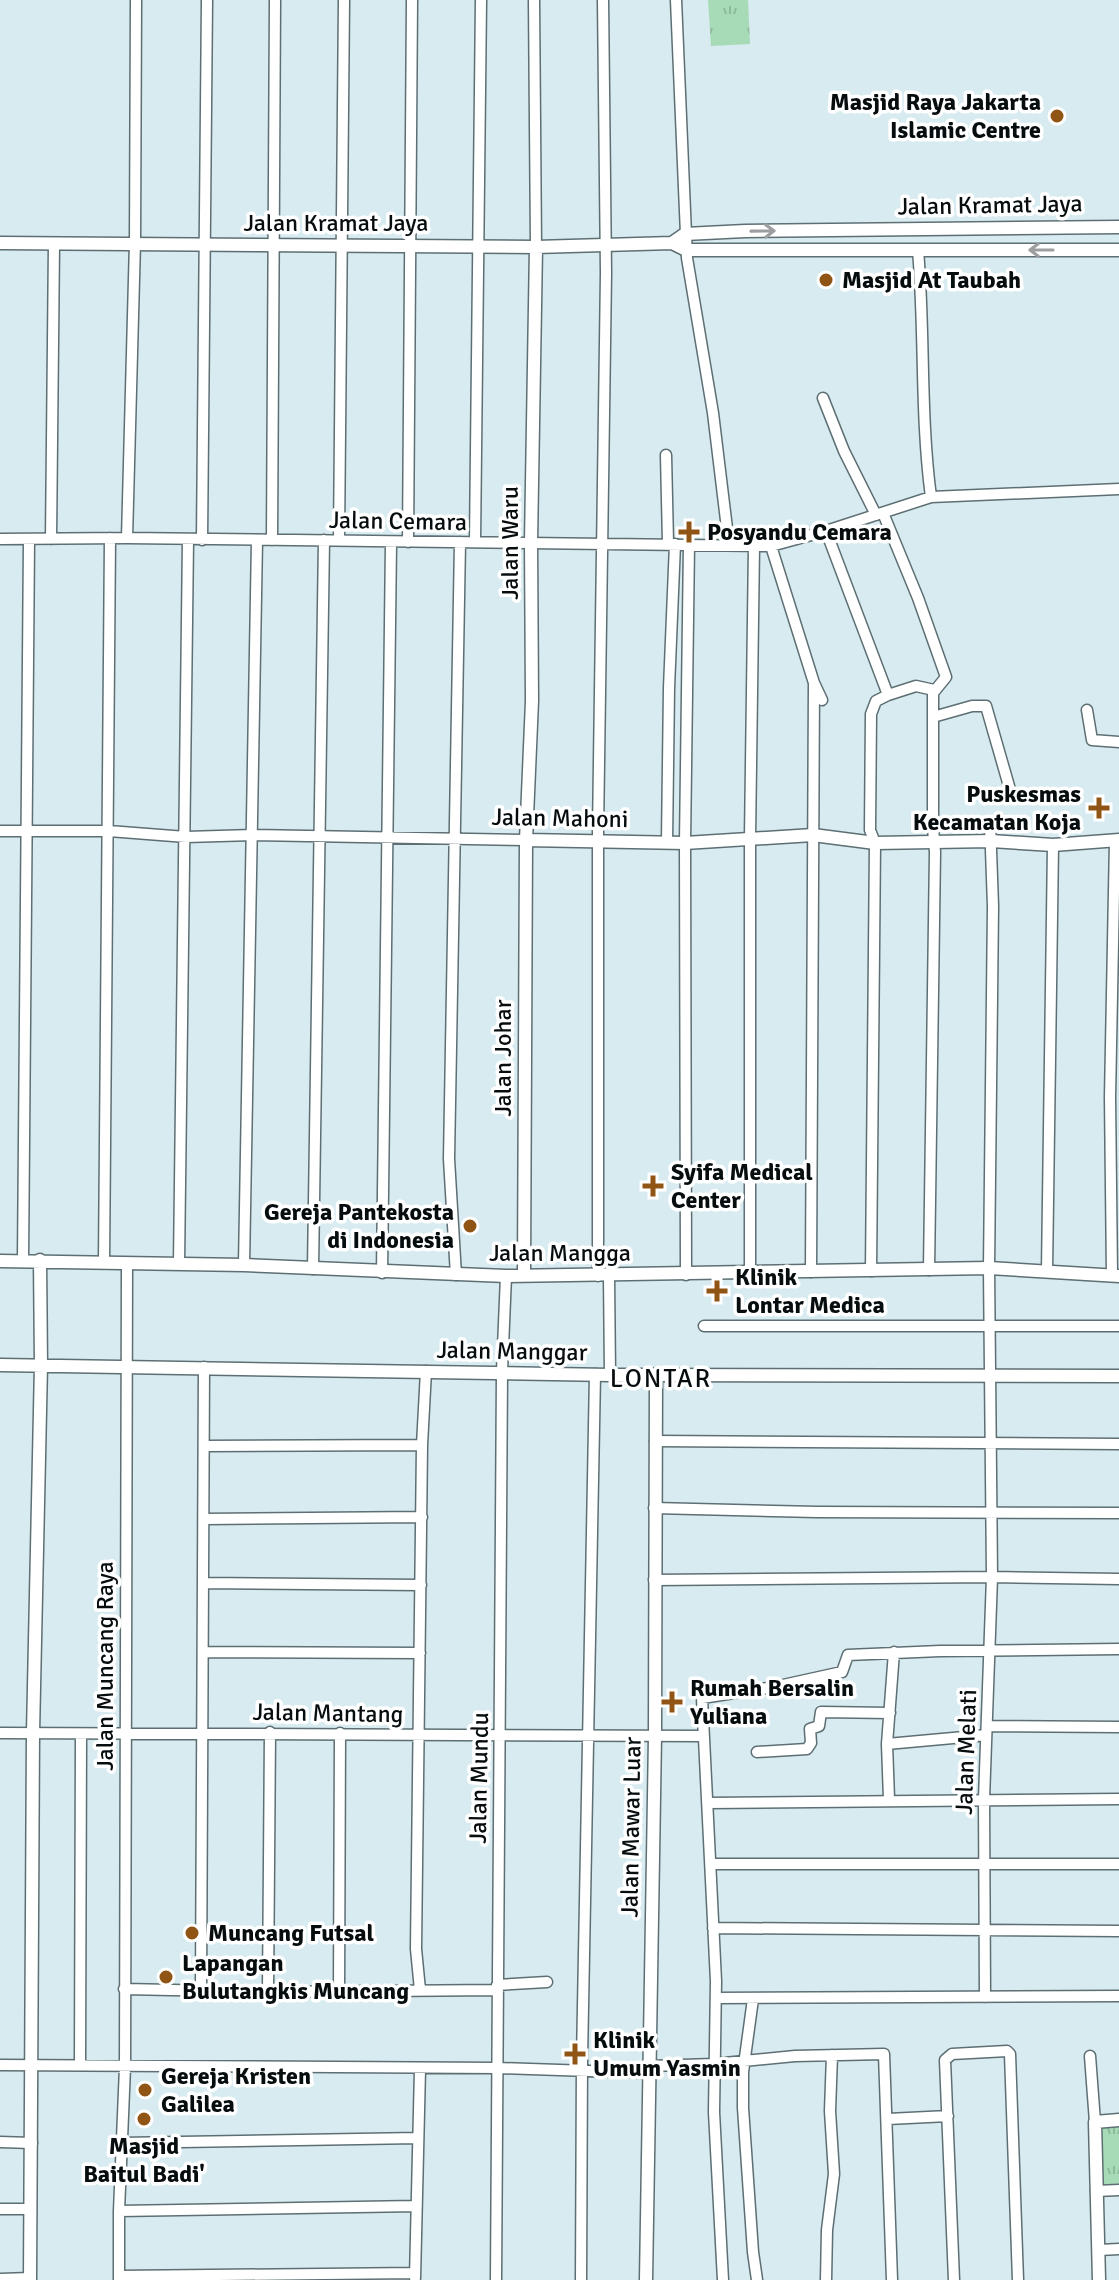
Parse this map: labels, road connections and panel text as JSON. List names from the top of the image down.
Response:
{
  "streets": {
    "street": [
      "Jalan Kramat Jaya",
      "Jalan Cemara",
      "Jalan Waru",
      "Jalan Mahoni",
      "Jalan Johar",
      "Jalan Mangga",
      "Jalan Manggar",
      "Jalan Muncang Raya",
      "Jalan Mantang",
      "Jalan Melati",
      "Jalan Mundu",
      "Jalan Mawar Luar"
    ]
  },
  "crossings": [
    ["Jalan Kramat Jaya", "Jalan Waru"],
    ["Jalan Cemara", "Jalan Waru"],
    ["Jalan Waru", "Jalan Mahoni"],
    ["Jalan Waru", "Jalan Johar"],
    ["Jalan Mahoni", "Jalan Johar"],
    ["Jalan Mahoni", "Jalan Melati"],
    ["Jalan Johar", "Jalan Mangga"],
    ["Jalan Mangga", "Jalan Muncang Raya"],
    ["Jalan Mangga", "Jalan Melati"],
    ["Jalan Mangga", "Jalan Mundu"],
    ["Jalan Manggar", "Jalan Muncang Raya"],
    ["Jalan Manggar", "Jalan Melati"],
    ["Jalan Manggar", "Jalan Mundu"],
    ["Jalan Manggar", "Jalan Mawar Luar"],
    ["Jalan Muncang Raya", "Jalan Mantang"],
    ["Jalan Mantang", "Jalan Mundu"],
    ["Jalan Mantang", "Jalan Mawar Luar"]
  ],
  "districts": ["LONTAR"],
  "places": {
    "other": [
      "Masjid Raya Jakarta Islamic Centre",
      "Masjid At Taubah",
      "Gereja Pantekosta di Indonesia",
      "Muncang Futsal",
      "Lapangan Bulutangkis Muncang",
      "Gereja Kristen Galilea",
      "Masjid Baitul Badi'"
    ],
    "health": [
      "Posyandu Cemara",
      "Puskesmas Kecamatan Koja",
      "Syifa Medical Center",
      "Klinik Lontar Medica",
      "Rumah Bersalin Yuliana",
      "Klinik Umum Yasmin"
    ]
  }
}
